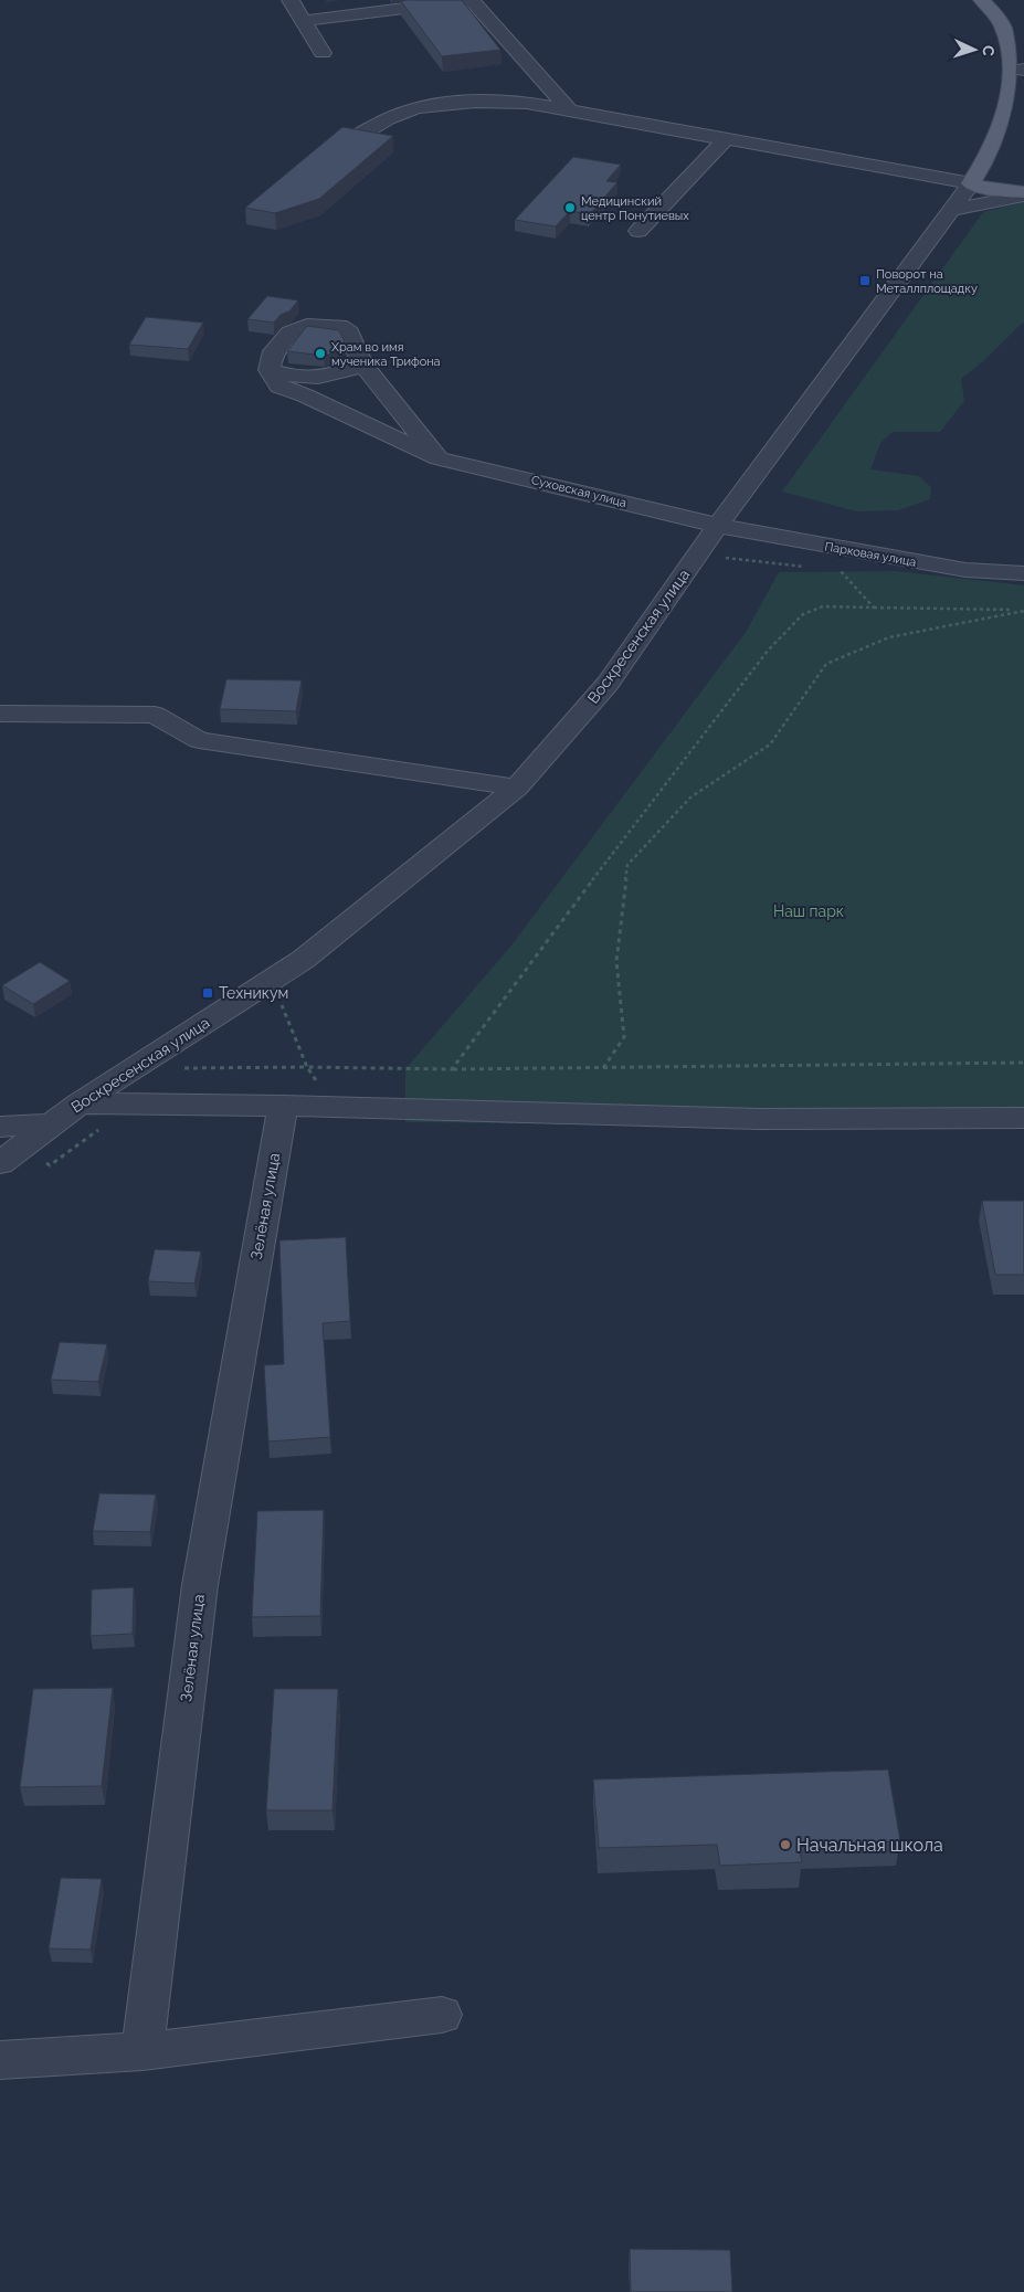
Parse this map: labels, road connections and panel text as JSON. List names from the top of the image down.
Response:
{
  "streets": {
    "main road": ["Воскресенская улица"],
    "street": ["Суховская улица", "Парковая улица", "Зелёная улица"]
  },
  "crossings": [
    ["Суховская улица", "Парковая улица"],
    ["Суховская улица", "Воскресенская улица"],
    ["Парковая улица", "Воскресенская улица"]
  ],
  "parks": ["Наш парк"],
  "places": {
    "other": ["Медицинский центр Понутиевых", "Храм во имя мученика Трифона", "Начальная школа"],
    "transit": ["Поворот на Металлплощадку", "Техникум"]
  },
  "north": "right"
}
